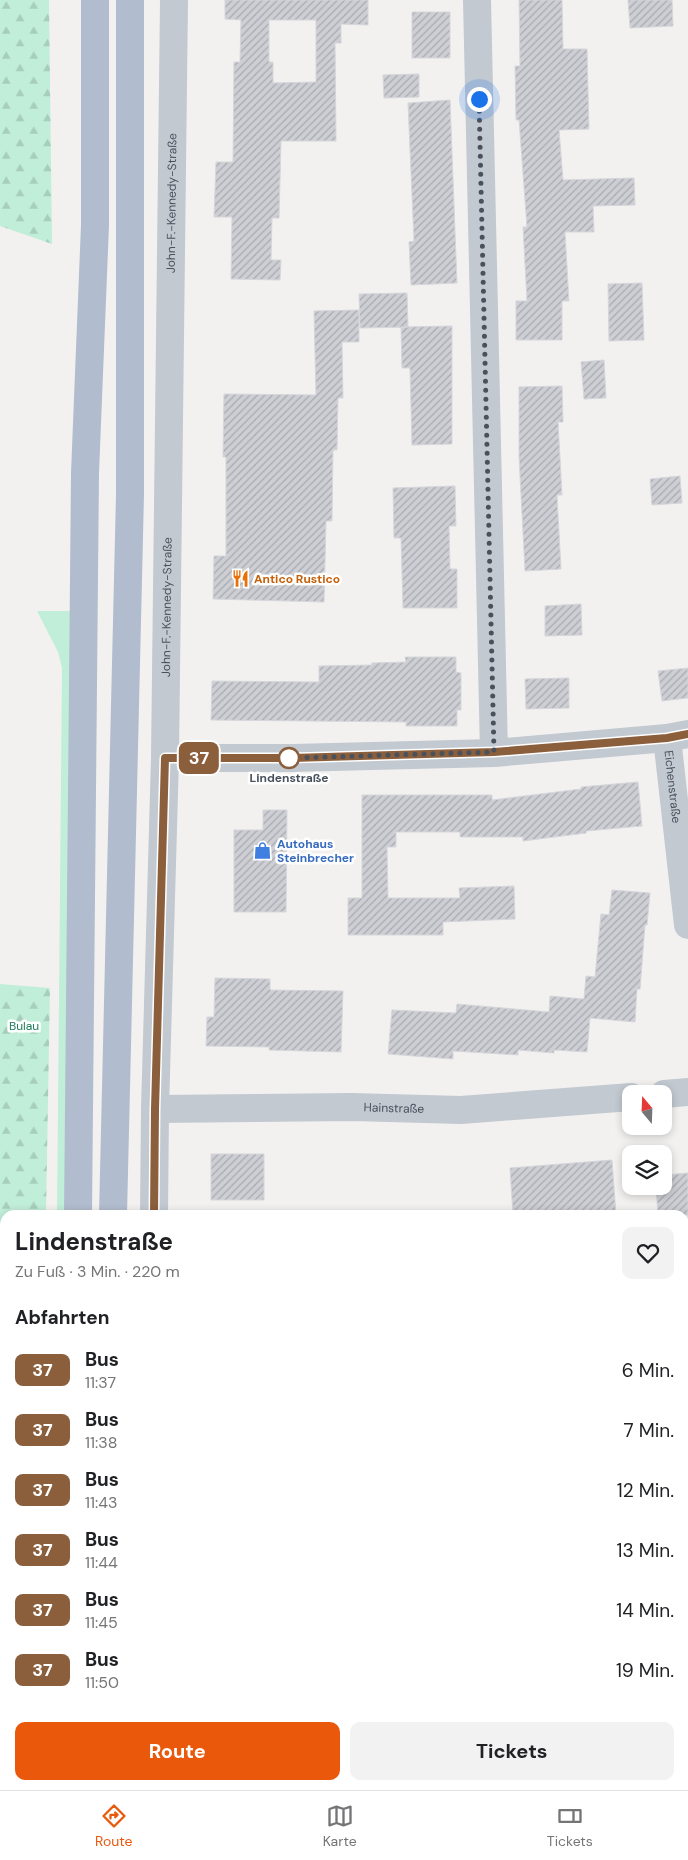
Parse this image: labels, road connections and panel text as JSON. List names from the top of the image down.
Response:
{
  "streets": {
    "street": ["John-F.-Kennedy-Straße", "Eichenstraße", "Hainstraße"]
  },
  "crossings": [
    ["John-F.-Kennedy-Straße", "Hainstraße"]
  ],
  "parks": ["Bulau"],
  "places": {
    "restaurant": ["Antico Rustico"],
    "other": ["Lindenstraße"],
    "shop": ["Autohaus Steinbrecher"]
  },
  "lines": ["bus line 37"],
  "north": "top",
  "page": {
    "on_map": "37",
    "heading": [
      ["Lindenstraße", "Zu Fuß · 3 Min. · 220 m"],
      "Abfahrten"
    ],
    "list": [
      {
        "mark": "37",
        "name": "Bus",
        "note": "11:37",
        "value": "6 Min."
      },
      {
        "mark": "37",
        "name": "Bus",
        "note": "11:38",
        "value": "7 Min."
      },
      {
        "mark": "37",
        "name": "Bus",
        "note": "11:43",
        "value": "12 Min."
      },
      {
        "mark": "37",
        "name": "Bus",
        "note": "11:44",
        "value": "13 Min."
      },
      {
        "mark": "37",
        "name": "Bus",
        "note": "11:45",
        "value": "14 Min."
      },
      {
        "mark": "37",
        "name": "Bus",
        "note": "11:50",
        "value": "19 Min."
      }
    ],
    "buttons": ["Route", "Tickets"],
    "tabs": ["Route", "Karte", "Tickets"]
  }
}
